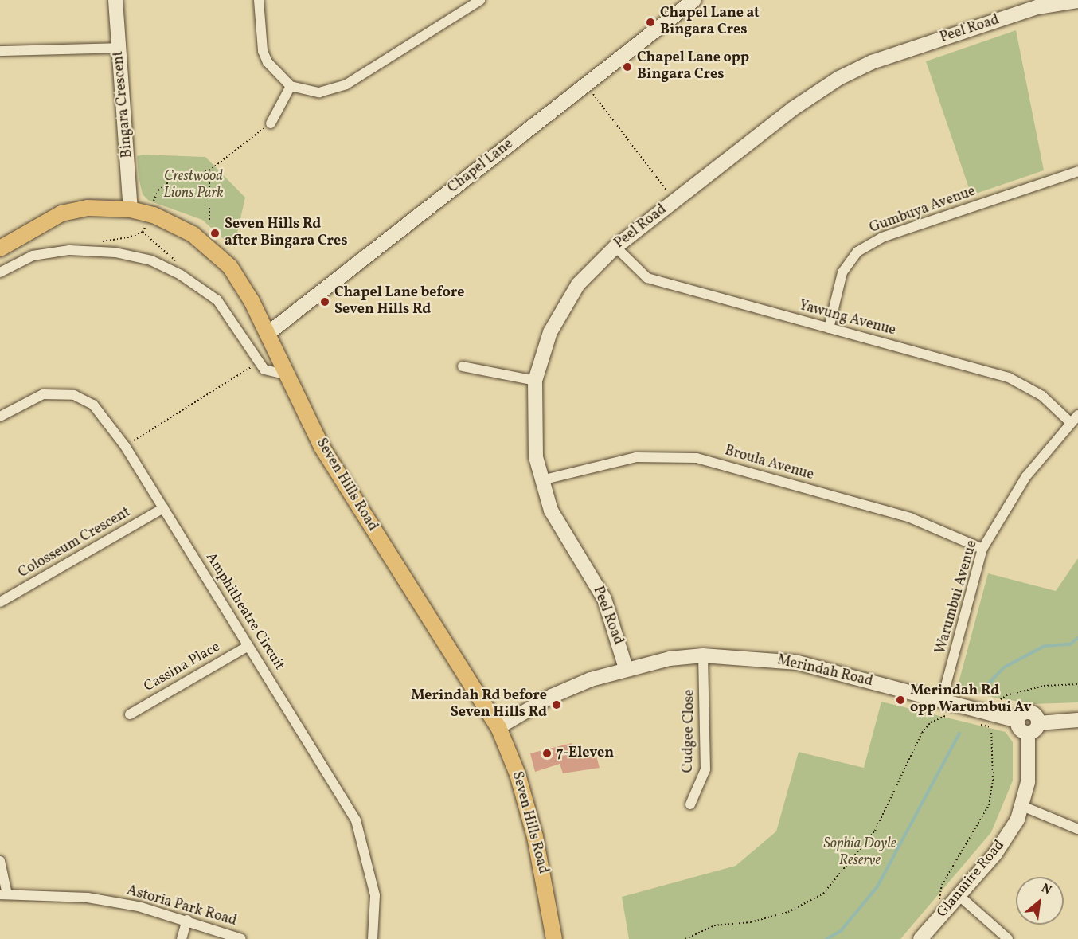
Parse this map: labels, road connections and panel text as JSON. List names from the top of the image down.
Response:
{
  "streets": {
    "main road": ["Seven Hills Road"],
    "street": [
      "Peel Road",
      "Bingara Crescent",
      "Chapel Lane",
      "Gumbuya Avenue",
      "Yawung Avenue",
      "Broula Avenue",
      "Colosseum Crescent",
      "Warumbui Avenue",
      "Amphitheatre Circuit",
      "Cassina Place",
      "Merindah Road",
      "Cudgee Close",
      "Glanmire Road",
      "Astoria Park Road"
    ]
  },
  "crossings": [
    ["Peel Road", "Yawung Avenue"],
    ["Peel Road", "Broula Avenue"],
    ["Peel Road", "Merindah Road"],
    ["Bingara Crescent", "Seven Hills Road"],
    ["Chapel Lane", "Seven Hills Road"],
    ["Gumbuya Avenue", "Yawung Avenue"],
    ["Yawung Avenue", "Warumbui Avenue"],
    ["Broula Avenue", "Warumbui Avenue"],
    ["Seven Hills Road", "Merindah Road"],
    ["Colosseum Crescent", "Amphitheatre Circuit"],
    ["Warumbui Avenue", "Merindah Road"],
    ["Amphitheatre Circuit", "Cassina Place"],
    ["Merindah Road", "Cudgee Close"],
    ["Merindah Road", "Glanmire Road"]
  ],
  "parks": ["Crestwood Lions Park", "Sophia Doyle Reserve"],
  "places": [
    "Chapel Lane at Bingara Cres",
    "Chapel Lane opp Bingara Cres",
    "Seven Hills Rd after Bingara Cres",
    "Chapel Lane before Seven Hills Rd",
    "Merindah Rd opp Warumbui Av",
    "Merindah Rd before Seven Hills Rd",
    "7-Eleven"
  ],
  "north": "top right"
}
